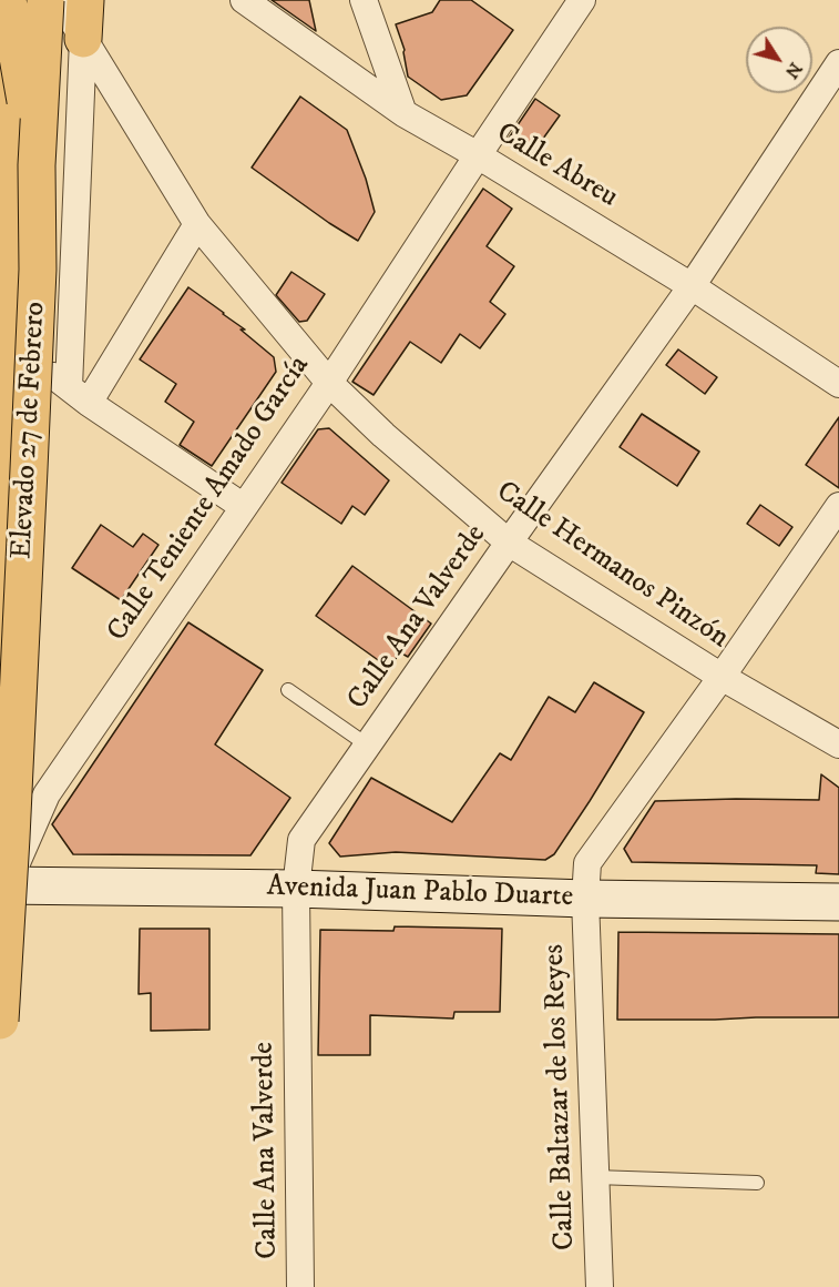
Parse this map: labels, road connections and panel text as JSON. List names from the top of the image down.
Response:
{
  "streets": {
    "main road": ["Elevado 27 de Febrero", "Avenida Juan Pablo Duarte"],
    "street": [
      "Calle Abreu",
      "Calle Teniente Amado García",
      "Calle Hermanos Pinzón",
      "Calle Ana Valverde",
      "Calle Baltazar de los Reyes"
    ]
  },
  "crossings": [
    ["Calle Abreu", "Calle Teniente Amado García"],
    ["Calle Abreu", "Calle Ana Valverde"],
    ["Calle Teniente Amado García", "Calle Hermanos Pinzón"],
    ["Calle Teniente Amado García", "Avenida Juan Pablo Duarte"],
    ["Calle Hermanos Pinzón", "Calle Ana Valverde"],
    ["Calle Hermanos Pinzón", "Calle Baltazar de los Reyes"],
    ["Calle Ana Valverde", "Avenida Juan Pablo Duarte"],
    ["Avenida Juan Pablo Duarte", "Calle Baltazar de los Reyes"]
  ],
  "north": "bottom right"
}
